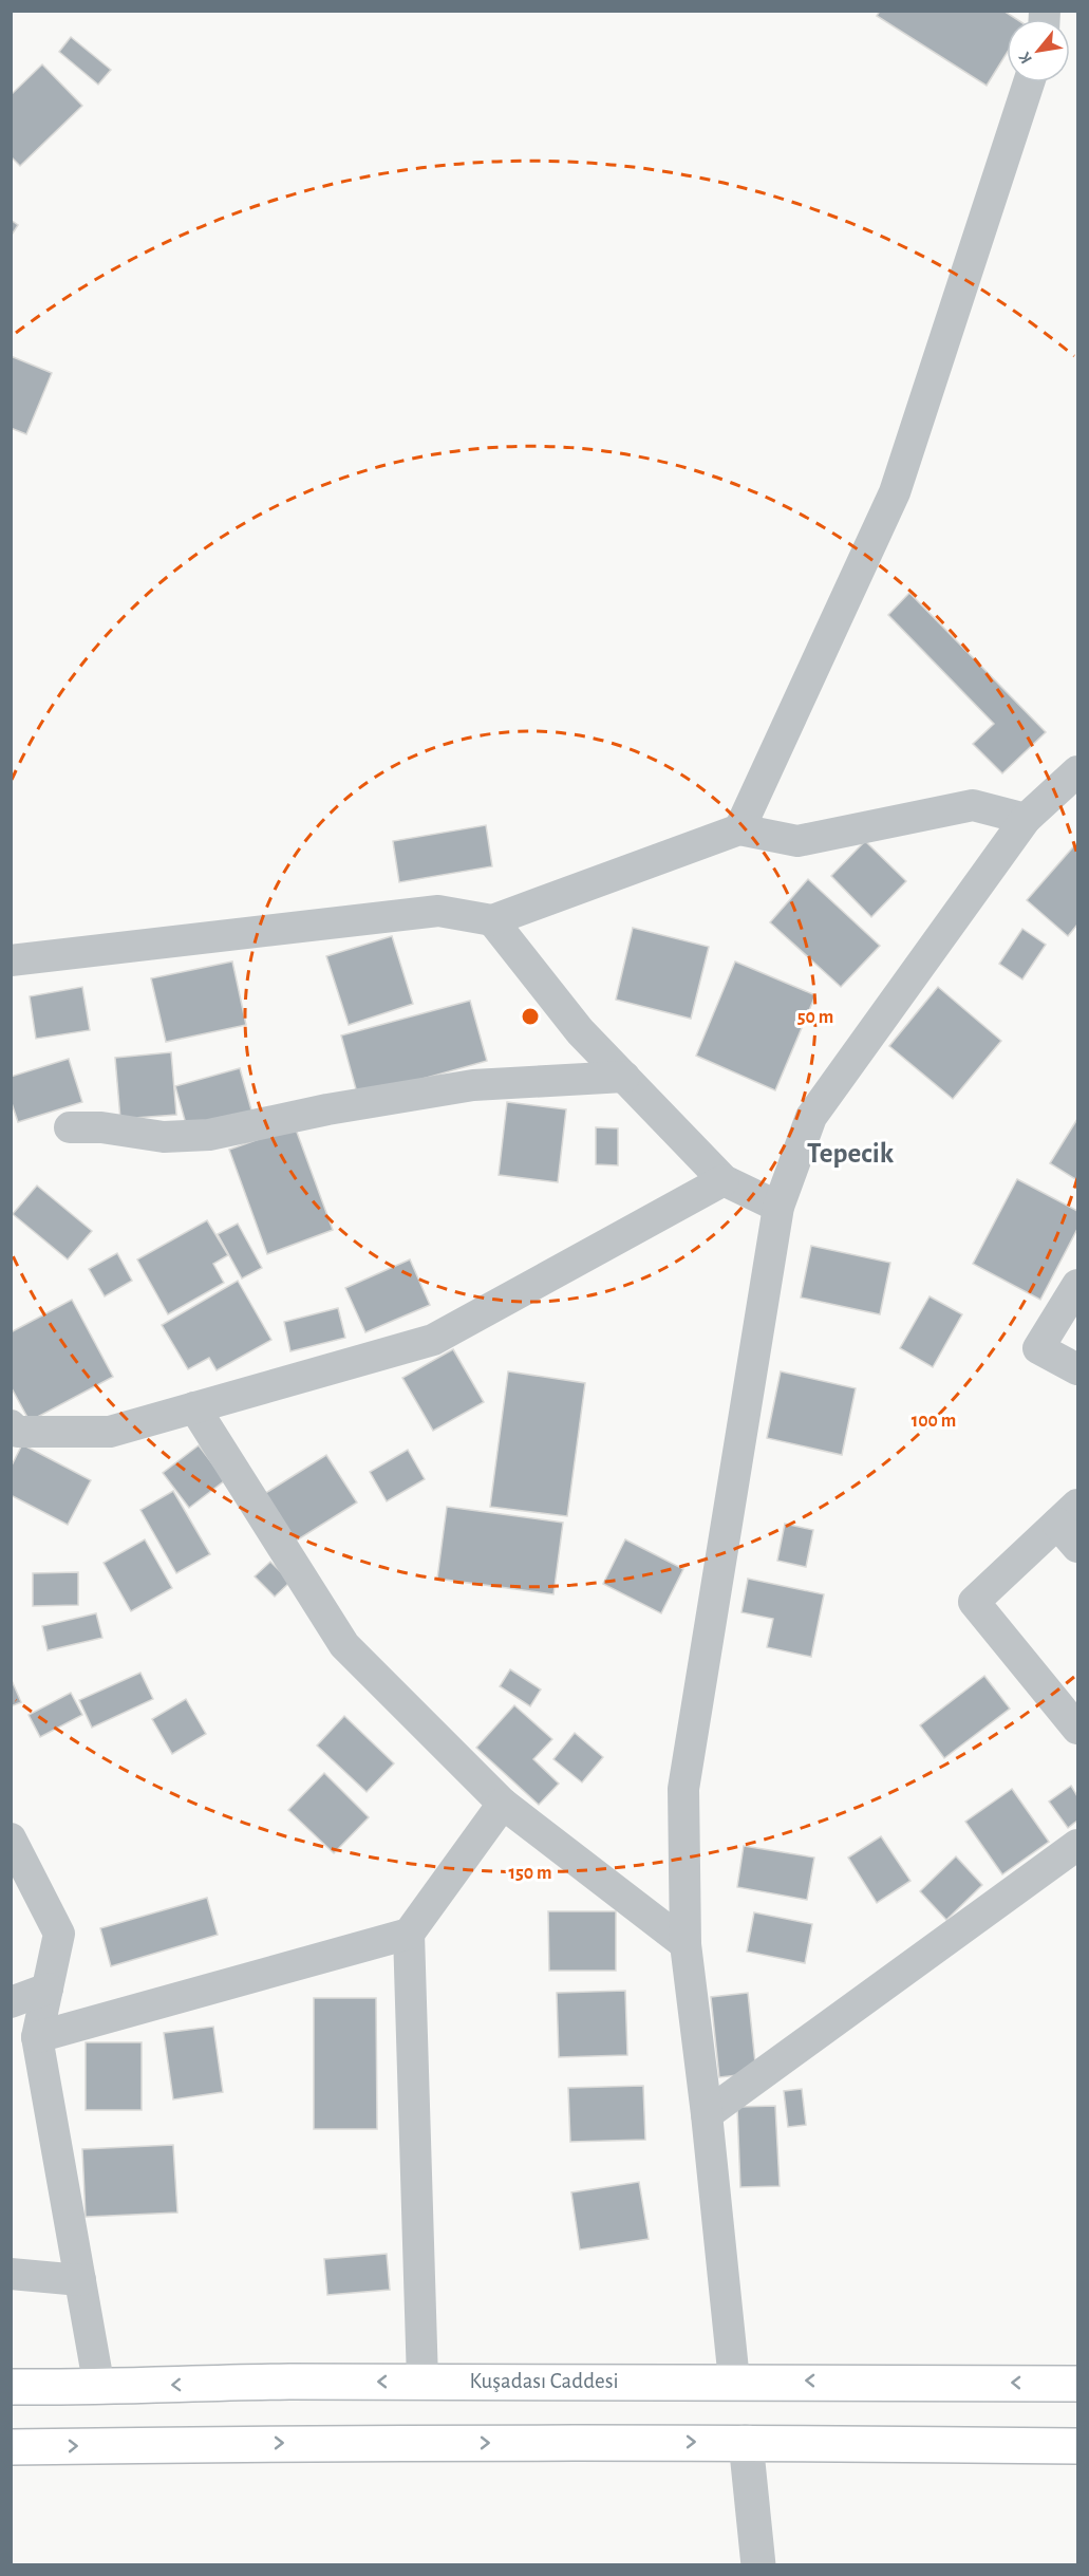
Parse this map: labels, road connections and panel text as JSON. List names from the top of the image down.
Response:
{
  "streets": {
    "main road": ["Kuşadası Caddesi"]
  },
  "districts": ["Tepecik"],
  "north": "bottom left",
  "rings": ["50 m", "100 m", "150 m"]
}
